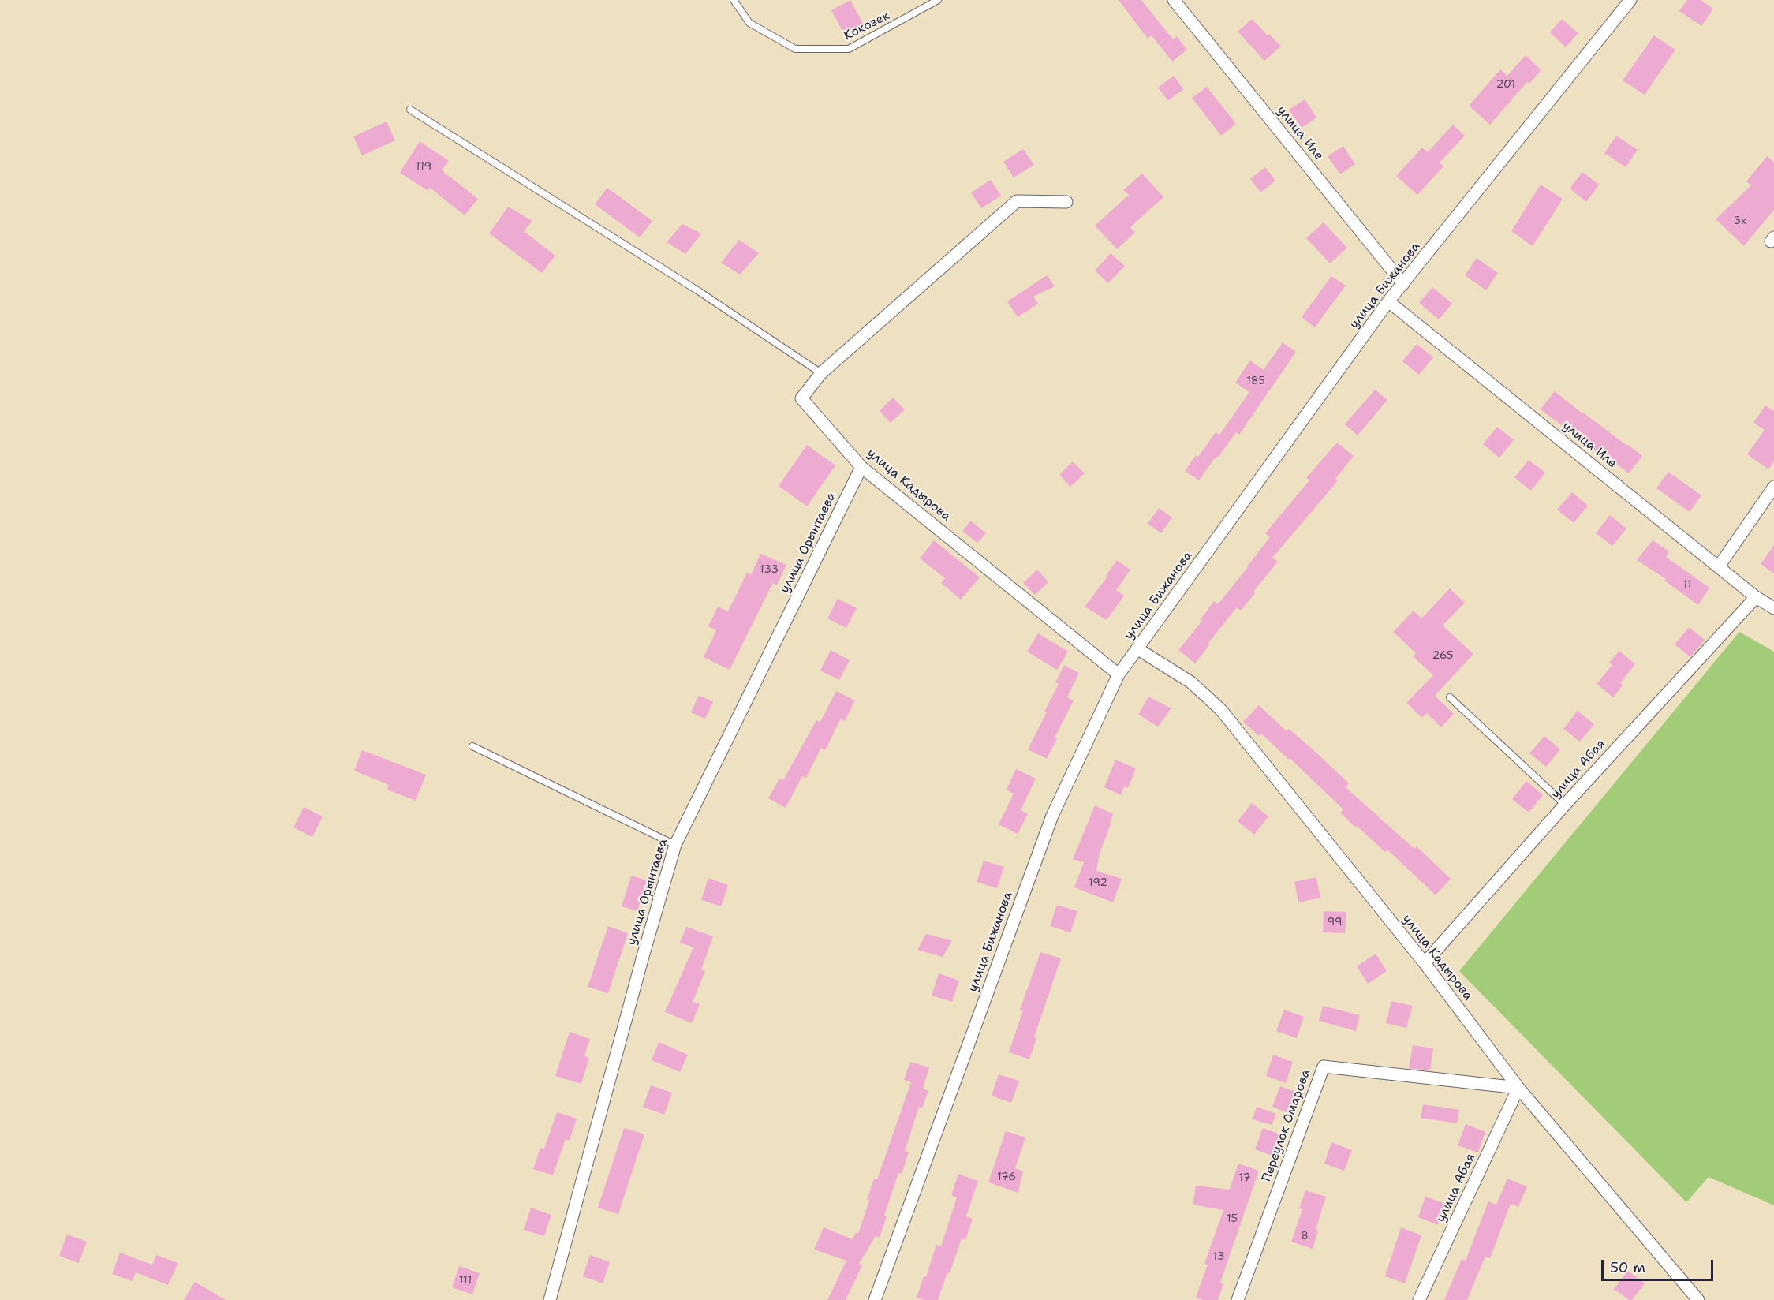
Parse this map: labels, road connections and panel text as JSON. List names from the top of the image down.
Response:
{
  "streets": {
    "street": [
      "улица Иле",
      "улица Бижанова",
      "улица Кадырова",
      "улица Орынтаева",
      "улица Абая",
      "Переулок Омарова"
    ],
    "lane": ["Кокозек"]
  },
  "crossings": [
    ["улица Иле", "улица Бижанова"],
    ["улица Иле", "улица Абая"],
    ["улица Бижанова", "улица Кадырова"],
    ["улица Кадырова", "улица Орынтаева"],
    ["улица Кадырова", "улица Абая"],
    ["улица Кадырова", "Переулок Омарова"],
    ["улица Абая", "Переулок Омарова"]
  ],
  "house_numbers": [
    "201",
    "119",
    "3к",
    "185",
    "133",
    "11",
    "265",
    "192",
    "99",
    "176",
    "17",
    "15",
    "8",
    "13",
    "111"
  ],
  "scale_bar": "50 m"
}
